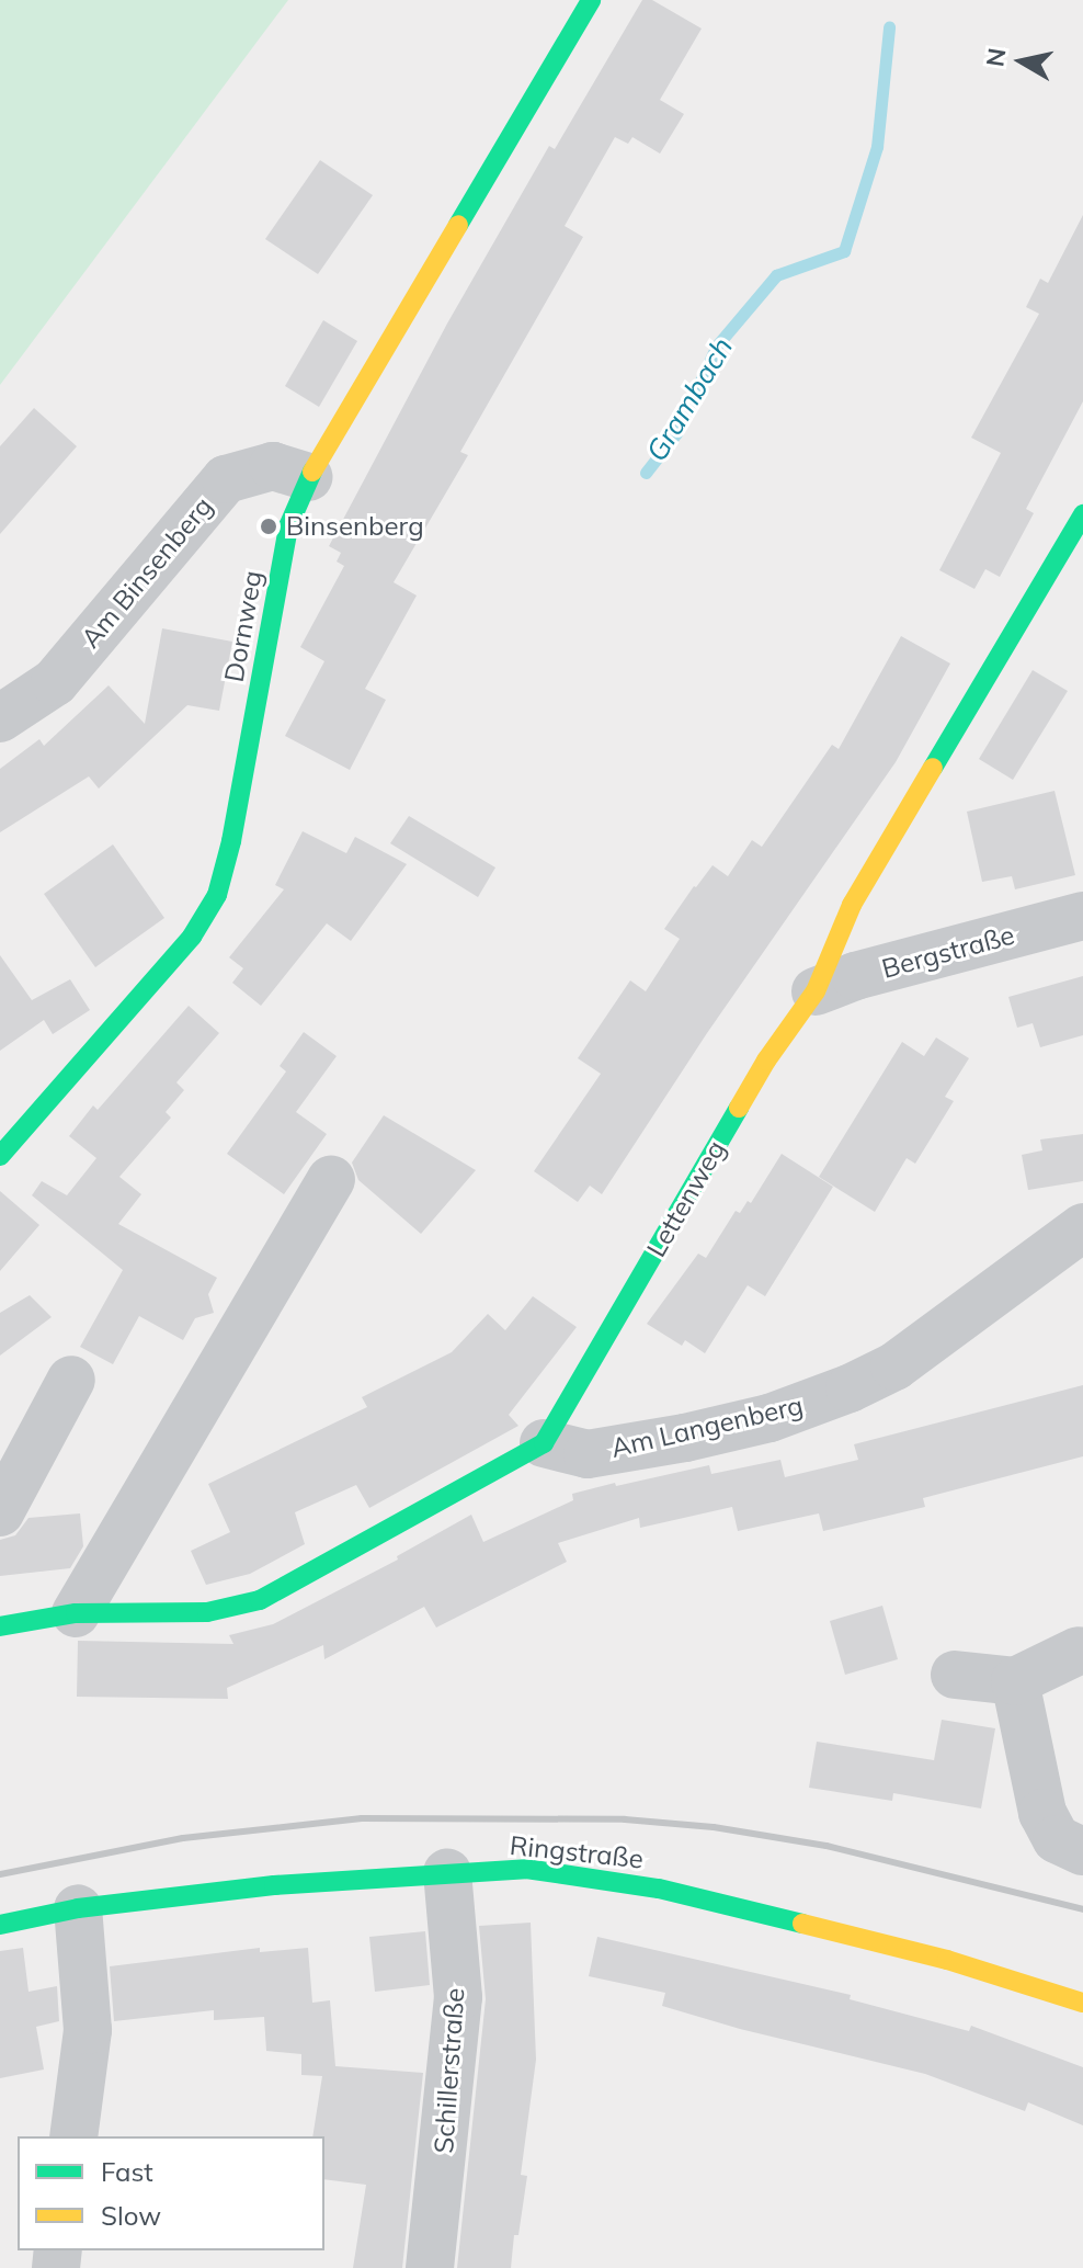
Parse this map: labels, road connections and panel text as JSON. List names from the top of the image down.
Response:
{
  "streets": {
    "street": [
      "Am Binsenberg",
      "Dornweg",
      "Bergstraße",
      "Lettenweg",
      "Am Langenberg",
      "Ringstraße",
      "Schillerstraße"
    ]
  },
  "crossings": [
    ["Am Binsenberg", "Dornweg"],
    ["Bergstraße", "Lettenweg"],
    ["Lettenweg", "Am Langenberg"],
    ["Ringstraße", "Schillerstraße"]
  ],
  "water": ["Grambach"],
  "places": ["Binsenberg"],
  "legend": ["Fast", "Slow"],
  "north": "left"
}
